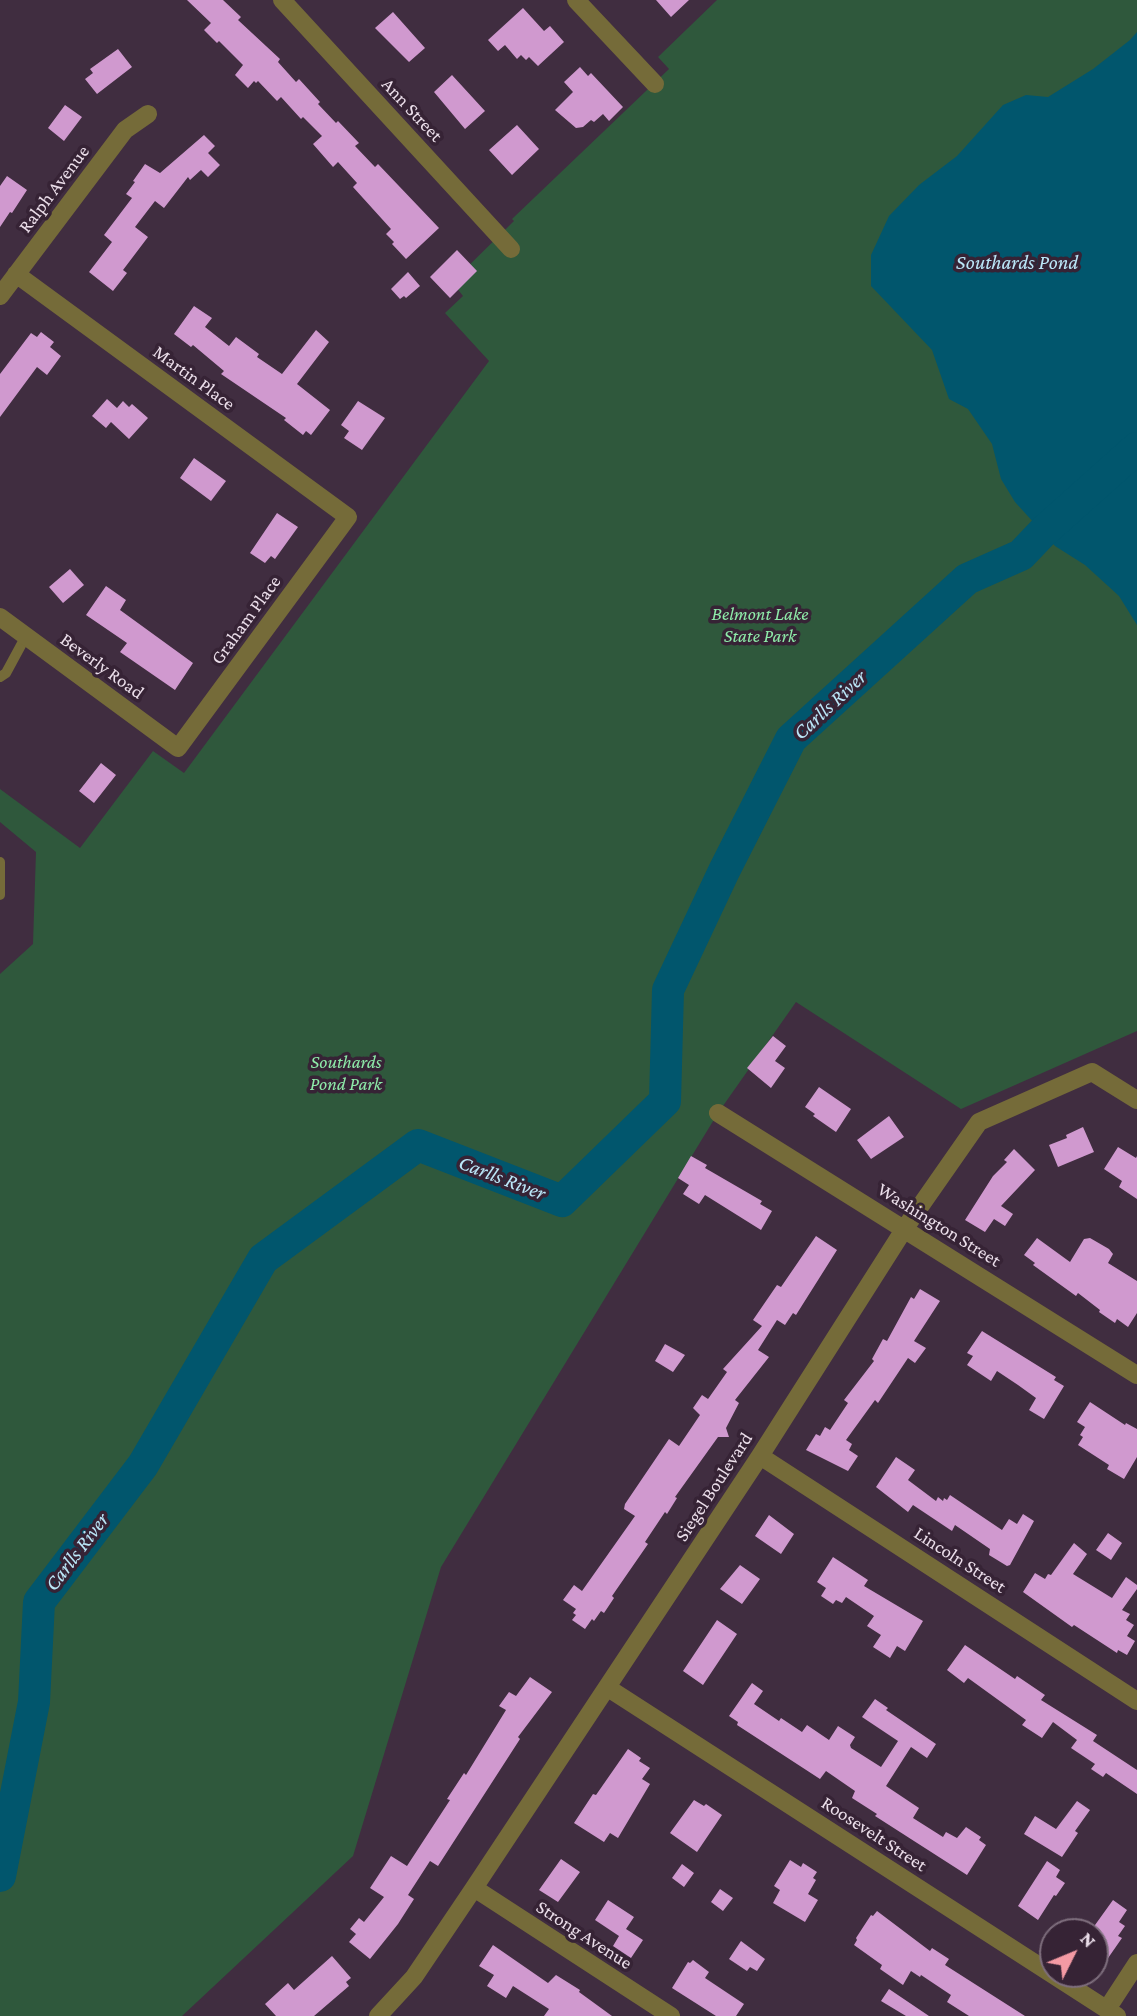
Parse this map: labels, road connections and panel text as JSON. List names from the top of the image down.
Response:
{
  "streets": {
    "street": [
      "Ann Street",
      "Ralph Avenue",
      "Martin Place",
      "Graham Place",
      "Beverly Road",
      "Washington Street",
      "Siegel Boulevard",
      "Lincoln Street",
      "Roosevelt Street",
      "Strong Avenue"
    ]
  },
  "crossings": [
    ["Ralph Avenue", "Martin Place"],
    ["Martin Place", "Graham Place"],
    ["Graham Place", "Beverly Road"],
    ["Washington Street", "Siegel Boulevard"],
    ["Siegel Boulevard", "Lincoln Street"],
    ["Siegel Boulevard", "Roosevelt Street"],
    ["Siegel Boulevard", "Strong Avenue"]
  ],
  "water": ["Southards Pond", "Carlls River"],
  "parks": ["Belmont Lake State Park", "Southards Pond Park"],
  "north": "top right"
}
